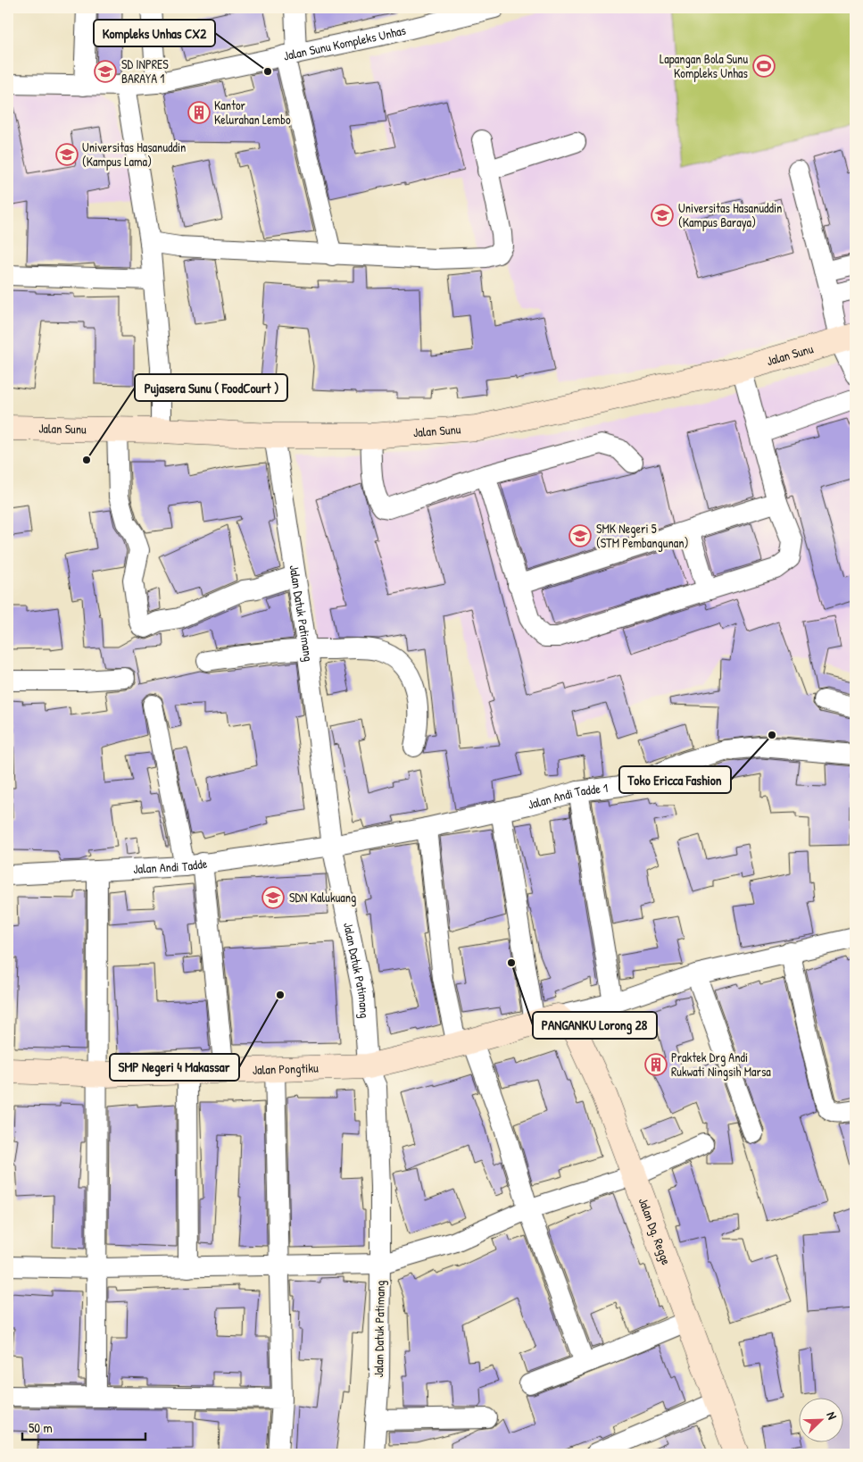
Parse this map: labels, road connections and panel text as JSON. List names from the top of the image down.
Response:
{
  "streets": {
    "street": [
      "Jalan Sunu Kompleks Unhas",
      "Jalan Sunu",
      "Jalan Datuk Patimang",
      "Jalan Andi Tadde 1",
      "Jalan Andi Tadde",
      "Jalan Pongtiku",
      "Jalan Dg. Regge"
    ]
  },
  "crossings": [
    ["Jalan Sunu", "Jalan Datuk Patimang"],
    ["Jalan Datuk Patimang", "Jalan Andi Tadde 1"],
    ["Jalan Datuk Patimang", "Jalan Andi Tadde"],
    ["Jalan Datuk Patimang", "Jalan Pongtiku"],
    ["Jalan Andi Tadde 1", "Jalan Andi Tadde"],
    ["Jalan Pongtiku", "Jalan Dg. Regge"]
  ],
  "places": {
    "sports": ["Lapangan Bola Sunu Kompleks Unhas"],
    "school or university": [
      "SD INPRES BARAYA 1",
      "Universitas Hasanuddin (Kampus Lama)",
      "Universitas Hasanuddin (Kampus Baraya)",
      "SMK Negeri 5 (STM Pembangunan)",
      "SDN Kalukuang"
    ],
    "other": [
      "Kompleks Unhas CX2",
      "Pujasera Sunu ( FoodCourt )",
      "Toko Ericca Fashion",
      "PANGANKU Lorong 28",
      "SMP Negeri 4 Makassar"
    ],
    "building": ["Kantor Kelurahan Lembo", "Praktek Drg Andi Rukwati Ningsih Marsa"]
  },
  "scale_bar": "50 m",
  "north": "top right"
}
